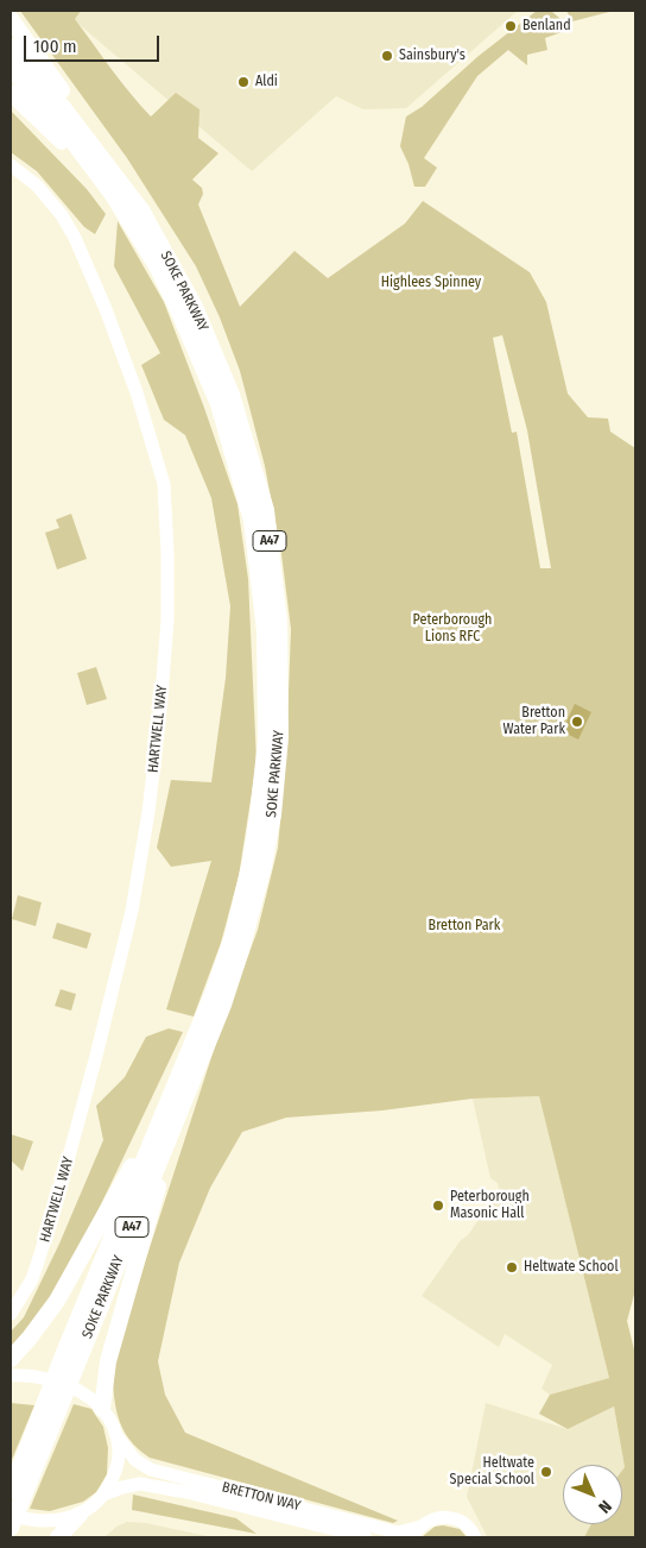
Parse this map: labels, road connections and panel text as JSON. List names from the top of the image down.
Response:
{
  "streets": {
    "highway": ["SOKE PARKWAY", "A47"],
    "street": ["HARTWELL WAY", "BRETTON WAY"]
  },
  "crossings": [
    ["SOKE PARKWAY", "A47"]
  ],
  "parks": ["Highlees Spinney", "Peterborough Lions RFC", "Bretton Park"],
  "places": [
    "Benland",
    "Sainsbury's",
    "Aldi",
    "Bretton Water Park",
    "Peterborough Masonic Hall",
    "Heltwate School",
    "Heltwate Special School"
  ],
  "scale_bar": "100 m",
  "north": "bottom right"
}
